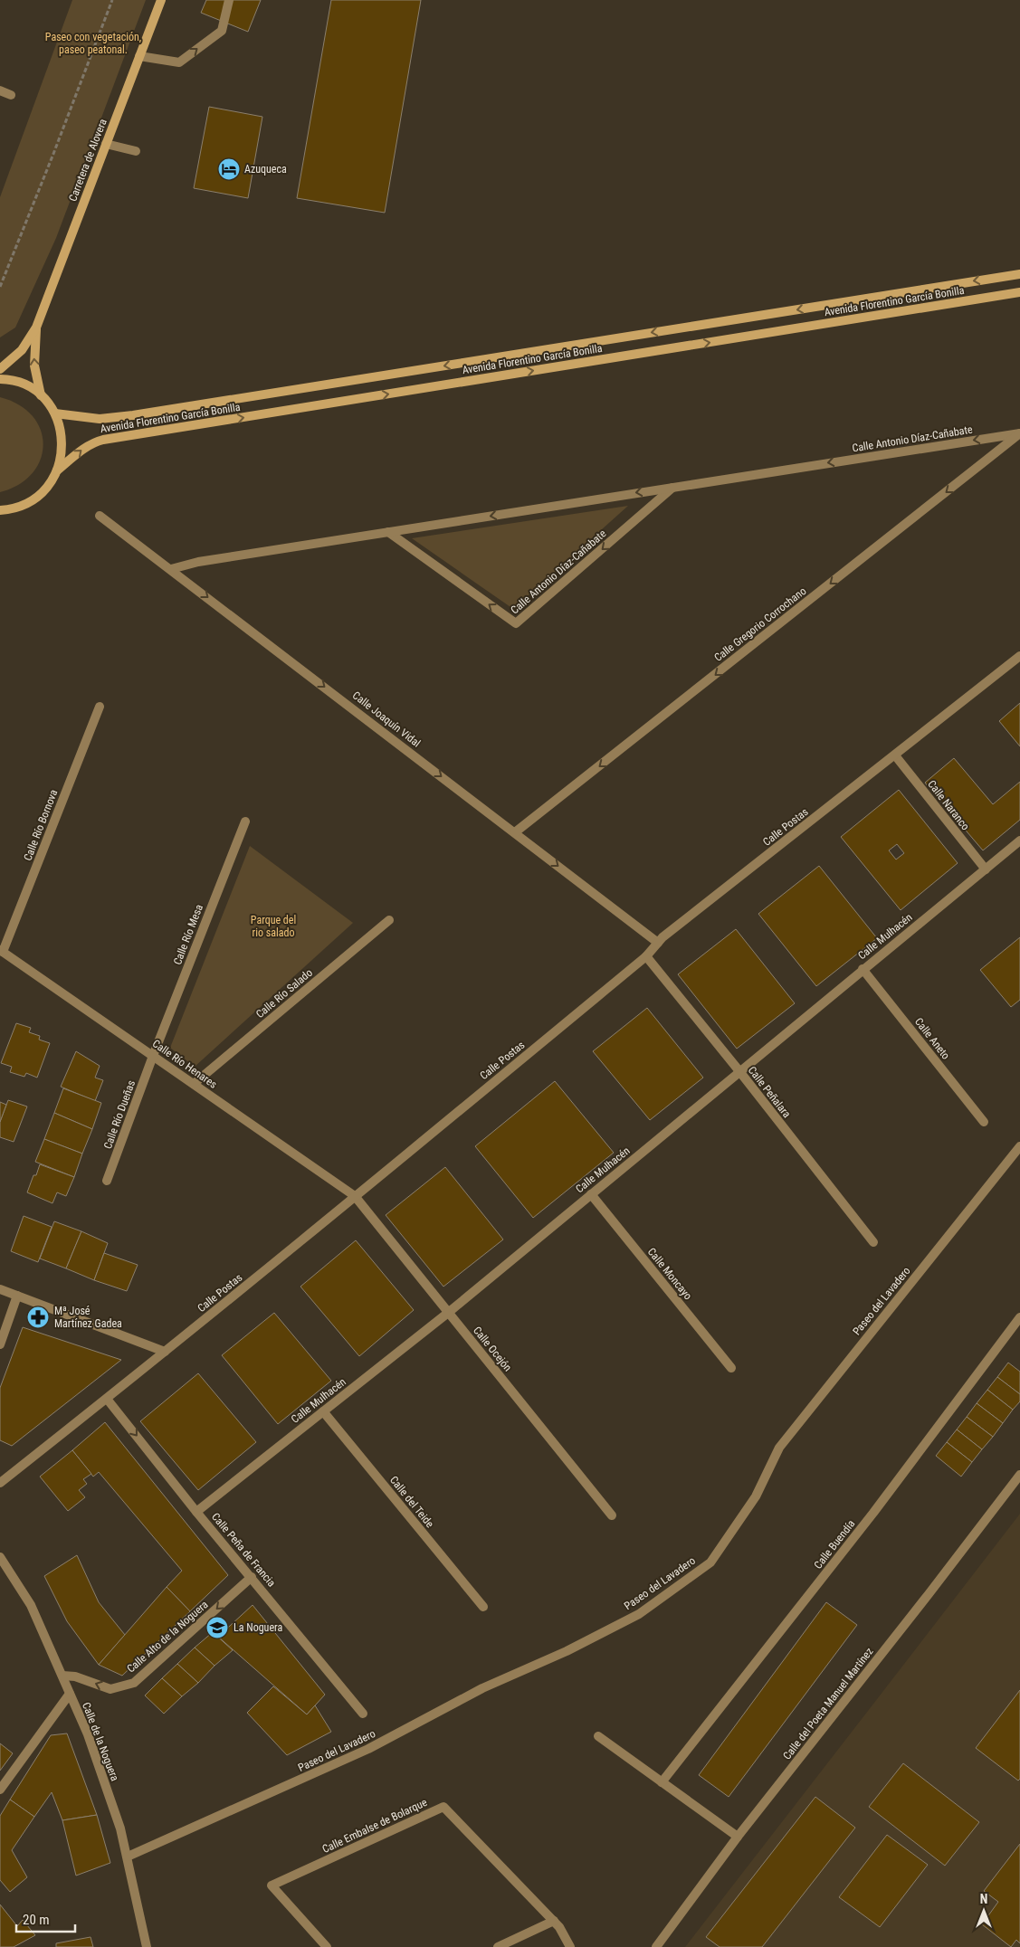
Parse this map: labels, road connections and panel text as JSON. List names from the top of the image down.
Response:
{
  "streets": {
    "street": [
      "Carretera de Alovera",
      "Avenida Florentino García Bonilla",
      "Calle Antonio Díaz-Cañabate",
      "Calle Gregorio Corrochano",
      "Calle Joaquín Vidal",
      "Calle Naranco",
      "Calle Río Bornova",
      "Calle Postas",
      "Calle Río Mesa",
      "Calle Mulhacén",
      "Calle Río Salado",
      "Calle Aneto",
      "Calle Río Henares",
      "Calle Peñalara",
      "Calle Río Dueñas",
      "Calle Moncayo",
      "Paseo del Lavadero",
      "Calle Ocejón",
      "Calle del Teide",
      "Calle Buendía",
      "Calle Peña de Francia",
      "Calle Alto de la Noguera",
      "Calle del Poeta Manuel Martínez",
      "Calle de la Noguera",
      "Calle Embalse de Bolarque"
    ]
  },
  "crossings": [
    ["Calle Antonio Díaz-Cañabate", "Calle Gregorio Corrochano"],
    ["Calle Antonio Díaz-Cañabate", "Calle Joaquín Vidal"],
    ["Calle Gregorio Corrochano", "Calle Joaquín Vidal"],
    ["Calle Joaquín Vidal", "Calle Postas"],
    ["Calle Naranco", "Calle Postas"],
    ["Calle Naranco", "Calle Mulhacén"],
    ["Calle Río Bornova", "Calle Río Henares"],
    ["Calle Postas", "Calle Río Henares"],
    ["Calle Postas", "Calle Peñalara"],
    ["Calle Postas", "Calle Ocejón"],
    ["Calle Postas", "Calle Peña de Francia"],
    ["Calle Río Mesa", "Calle Río Henares"],
    ["Calle Río Mesa", "Calle Río Dueñas"],
    ["Calle Mulhacén", "Calle Aneto"],
    ["Calle Mulhacén", "Calle Peñalara"],
    ["Calle Mulhacén", "Calle Moncayo"],
    ["Calle Mulhacén", "Calle Ocejón"],
    ["Calle Mulhacén", "Calle del Teide"],
    ["Calle Mulhacén", "Calle Peña de Francia"],
    ["Calle Río Salado", "Calle Río Henares"],
    ["Calle Río Henares", "Calle Río Dueñas"],
    ["Calle Río Henares", "Calle Ocejón"],
    ["Paseo del Lavadero", "Calle de la Noguera"],
    ["Calle Peña de Francia", "Calle Alto de la Noguera"],
    ["Calle Alto de la Noguera", "Calle de la Noguera"]
  ],
  "one_way": [
    "Calle Antonio Díaz-Cañabate",
    "Calle Gregorio Corrochano",
    "Calle Joaquín Vidal",
    "Calle Peña de Francia",
    "Calle Alto de la Noguera"
  ],
  "parks": ["Paseo con vegetación, paseo peatonal.", "Parque del rio salado"],
  "places": {
    "hotel": ["Azuqueca"],
    "pharmacy": ["Mª José Martínez Gadea"],
    "school or university": ["La Noguera"]
  },
  "scale_bar": "20 m",
  "north": "top"
}
